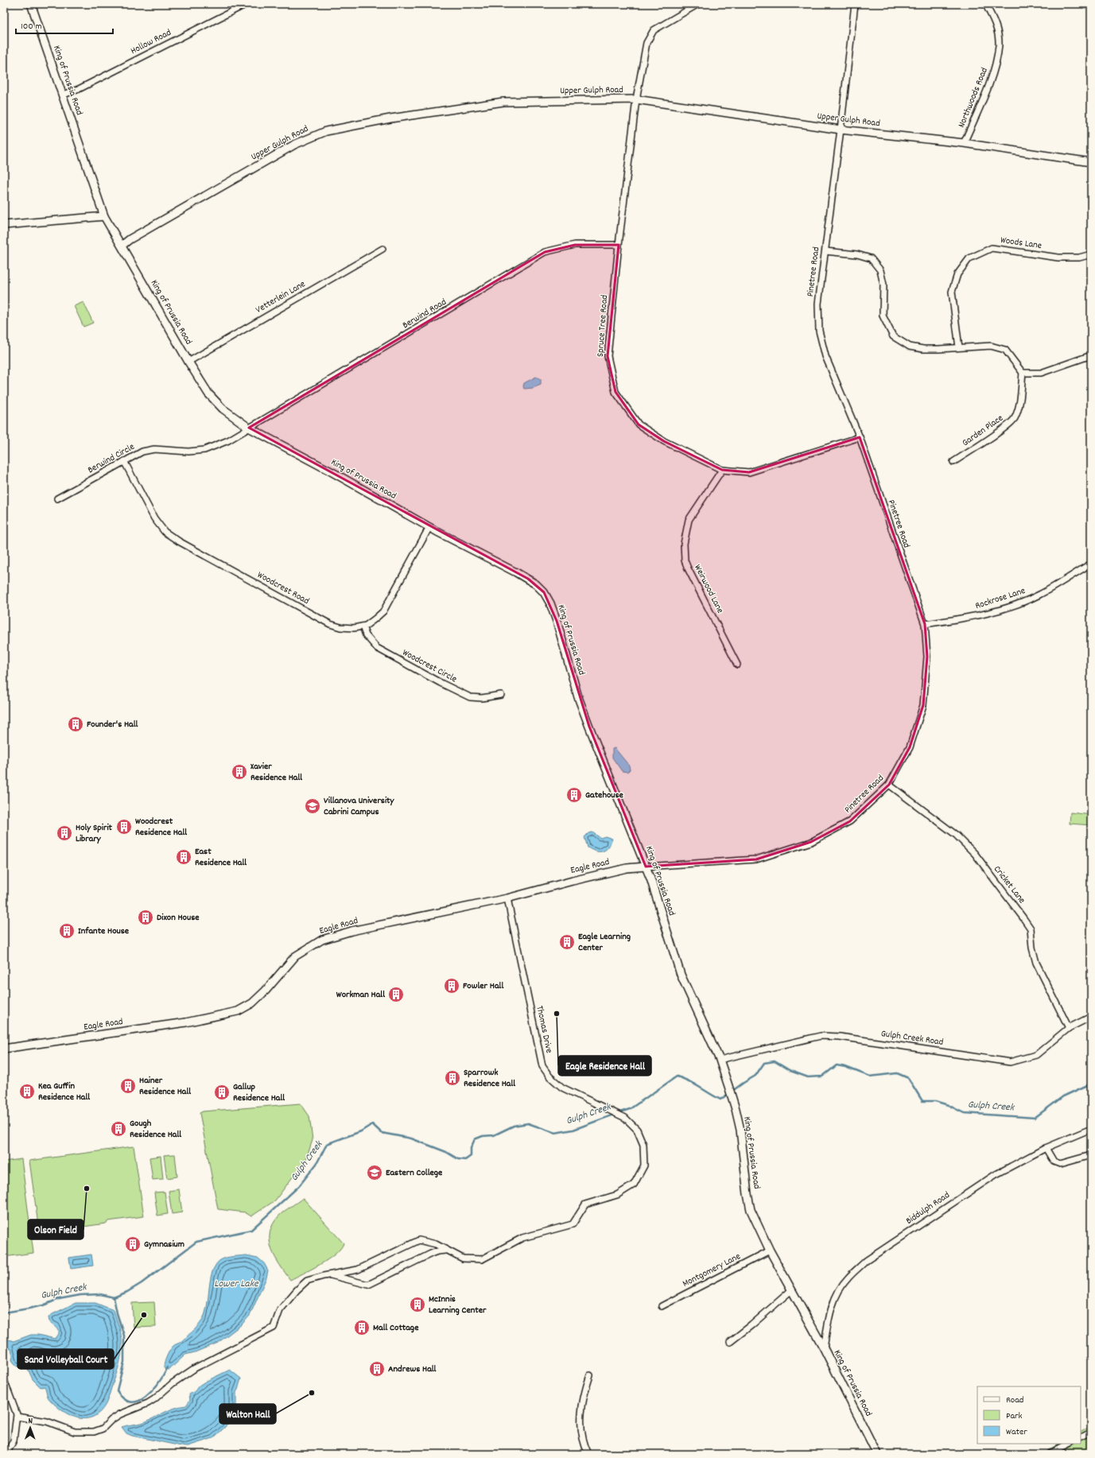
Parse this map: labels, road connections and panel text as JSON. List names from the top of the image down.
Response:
{
  "streets": {
    "street": [
      "Hollow Road",
      "King of Prussia Road",
      "Upper Gulph Road",
      "Northwoods Road",
      "Woods Lane",
      "Pinetree Road",
      "Vetterlein Lane",
      "Berwind Road",
      "Spruce Tree Road",
      "Garden Place",
      "Berwind Circle",
      "Woodcrest Road",
      "Weirwood Lane",
      "Rockrose Lane",
      "Woodcrest Circle",
      "Eagle Road",
      "Cricket Lane",
      "Thomas Drive",
      "Gulph Creek Road",
      "Biddulph Road",
      "Montgomery Lane"
    ]
  },
  "crossings": [
    ["Hollow Road", "King of Prussia Road"],
    ["King of Prussia Road", "Upper Gulph Road"],
    ["King of Prussia Road", "Pinetree Road"],
    ["King of Prussia Road", "Vetterlein Lane"],
    ["King of Prussia Road", "Berwind Road"],
    ["King of Prussia Road", "Berwind Circle"],
    ["King of Prussia Road", "Woodcrest Road"],
    ["King of Prussia Road", "Eagle Road"],
    ["King of Prussia Road", "Gulph Creek Road"],
    ["King of Prussia Road", "Biddulph Road"],
    ["King of Prussia Road", "Montgomery Lane"],
    ["Upper Gulph Road", "Northwoods Road"],
    ["Upper Gulph Road", "Pinetree Road"],
    ["Upper Gulph Road", "Spruce Tree Road"],
    ["Pinetree Road", "Spruce Tree Road"],
    ["Pinetree Road", "Rockrose Lane"],
    ["Pinetree Road", "Eagle Road"],
    ["Pinetree Road", "Cricket Lane"],
    ["Berwind Road", "Spruce Tree Road"],
    ["Berwind Road", "Berwind Circle"],
    ["Spruce Tree Road", "Weirwood Lane"],
    ["Berwind Circle", "Woodcrest Road"],
    ["Woodcrest Road", "Woodcrest Circle"],
    ["Eagle Road", "Thomas Drive"],
    ["Cricket Lane", "Gulph Creek Road"]
  ],
  "water": ["Gulph Creek", "Lower Lake"],
  "places": {
    "building": [
      "Founder's Hall",
      "Xavier Residence Hall",
      "Gatehouse",
      "Woodcrest Residence Hall",
      "Holy Spirit Library",
      "East Residence Hall",
      "Dixon House",
      "Infante House",
      "Eagle Learning Center",
      "Fowler Hall",
      "Workman Hall",
      "Sparrowk Residence Hall",
      "Hainer Residence Hall",
      "Kea Guffin Residence Hall",
      "Gallup Residence Hall",
      "Gough Residence Hall",
      "Gymnasium",
      "McInnis Learning Center",
      "Mall Cottage",
      "Andrews Hall"
    ],
    "school or university": ["Villanova University Cabrini Campus", "Eastern College"],
    "other": [
      "Eagle Residence Hall",
      "Olson Field",
      "Sand Volleyball Court",
      "Walton Hall"
    ]
  },
  "legend": ["Road", "Park", "Water"],
  "scale_bar": "100 m",
  "north": "top"
}
